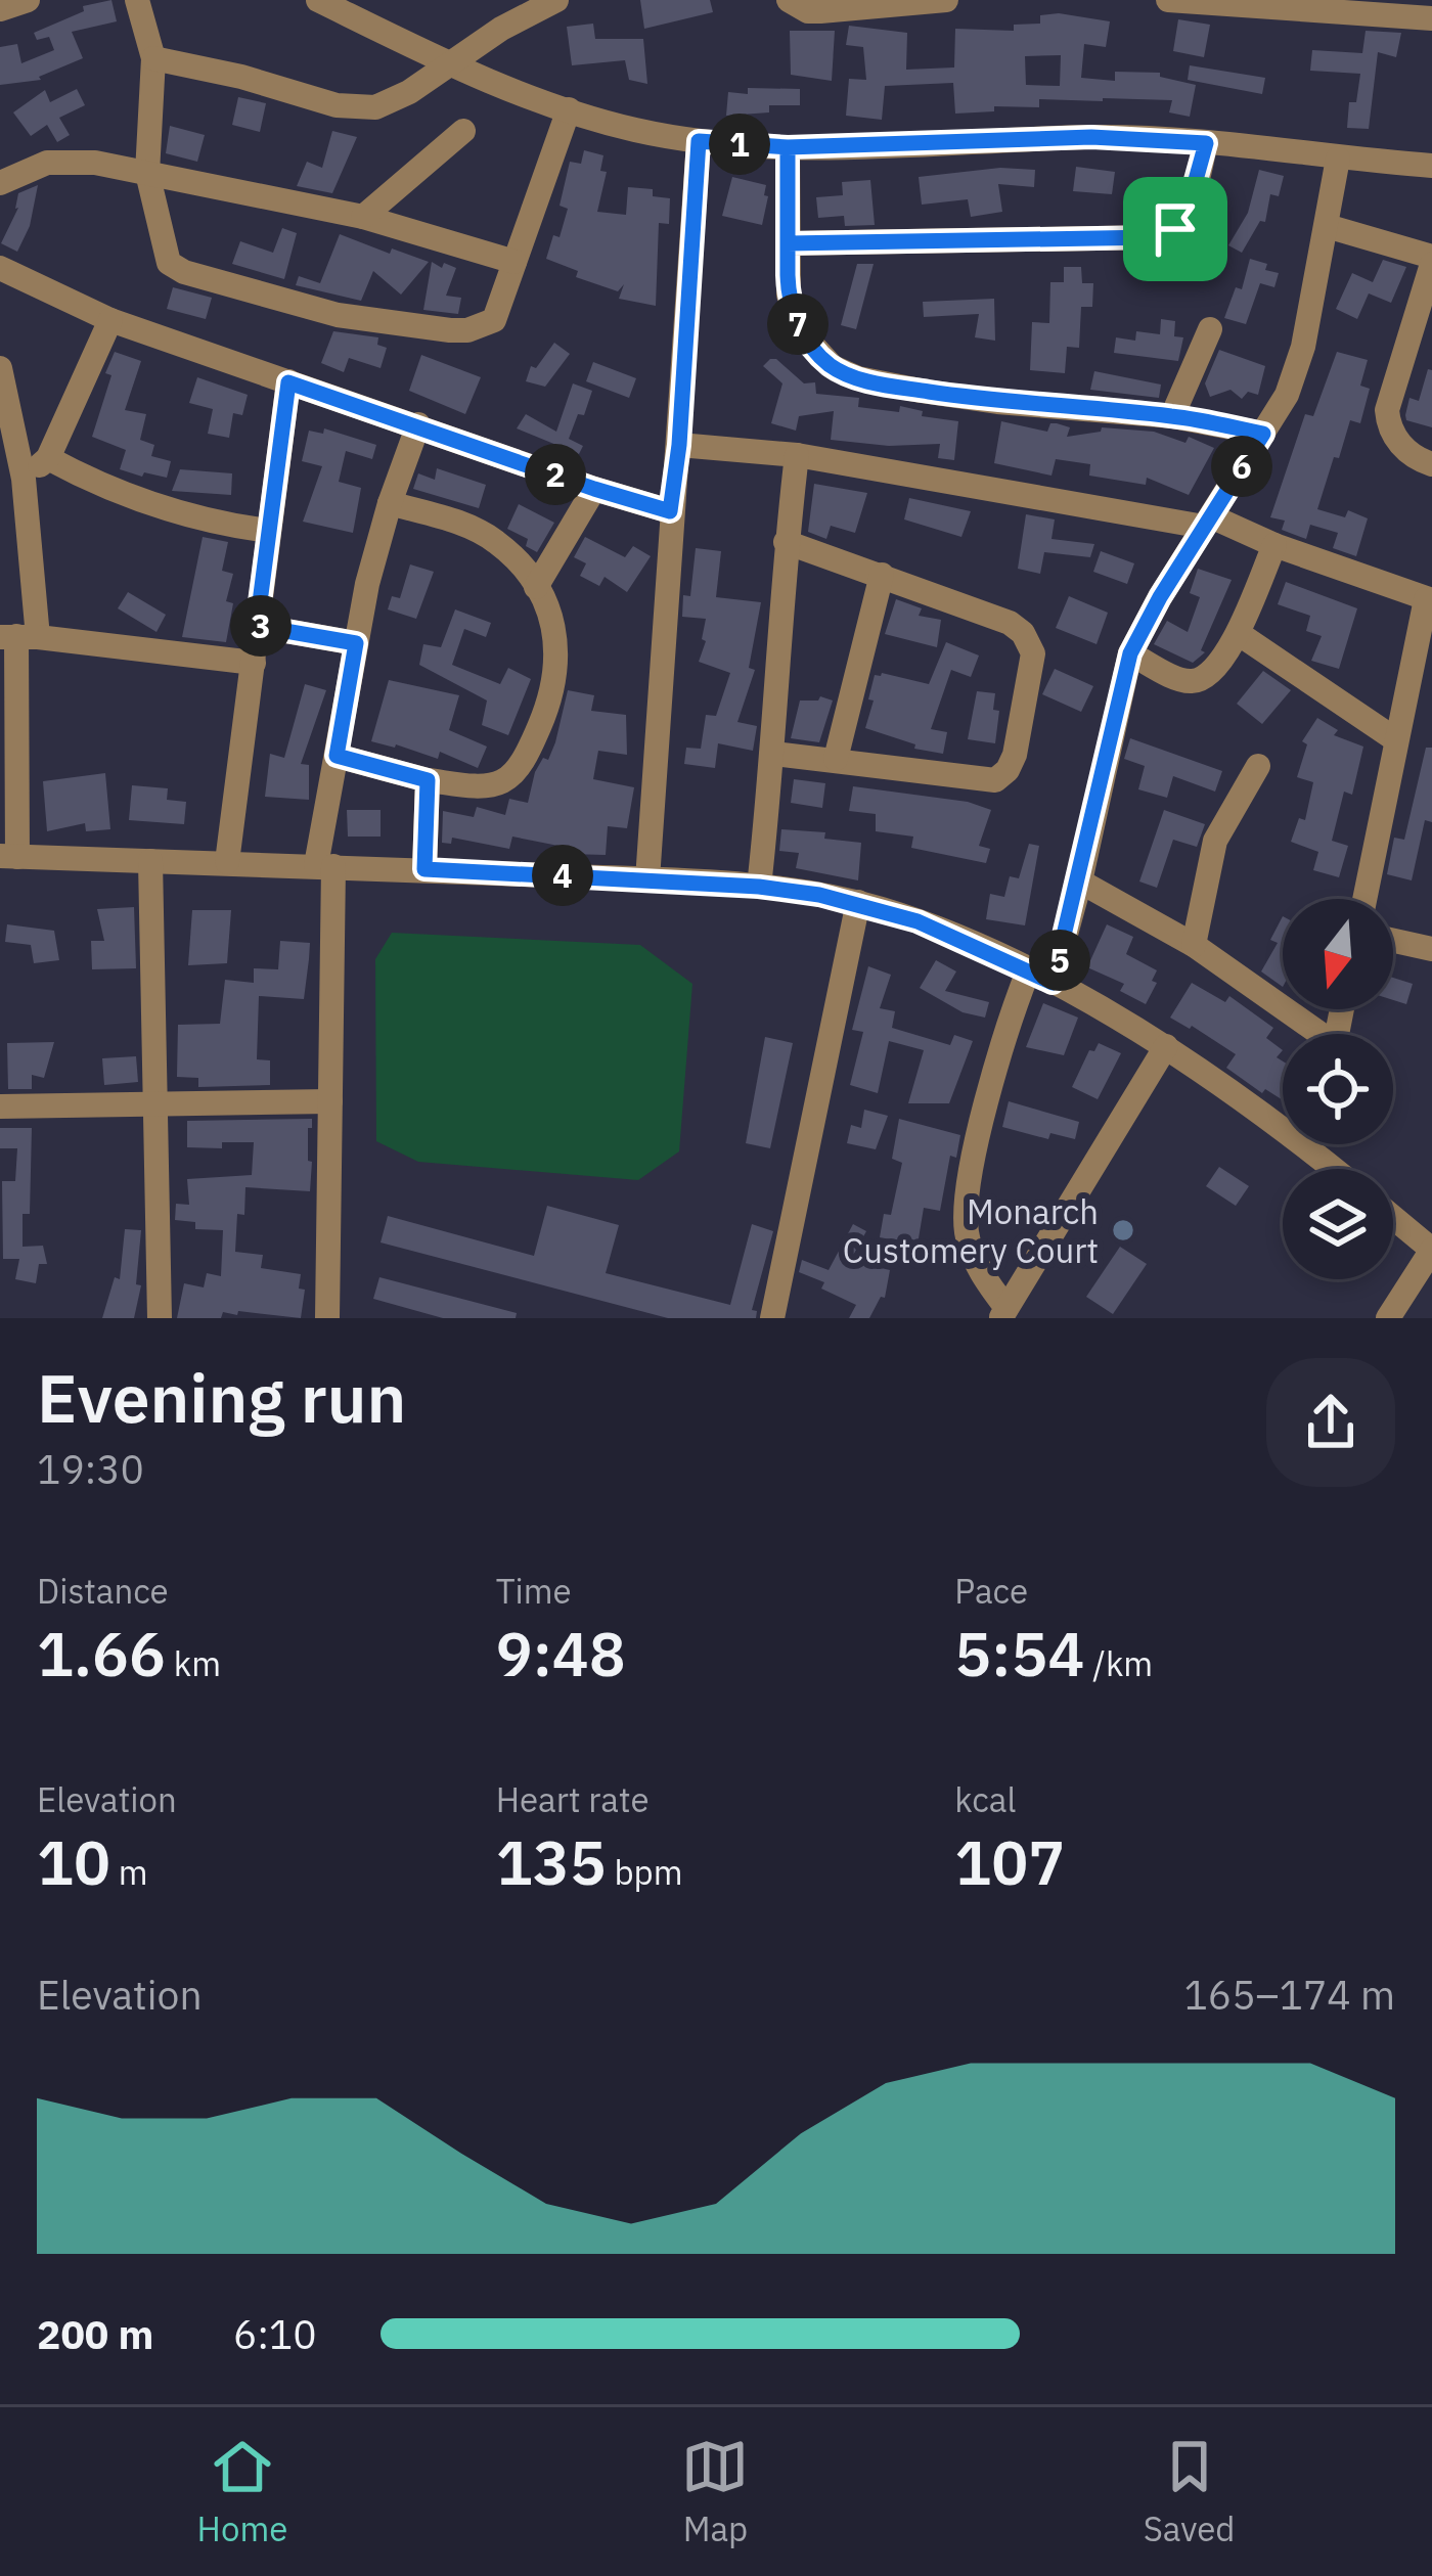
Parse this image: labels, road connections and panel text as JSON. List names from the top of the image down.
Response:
{
  "places": ["Monarch Customery Court"],
  "north": "bottom",
  "page": {
    "pins": [
      "1",
      "7",
      "6",
      "2",
      "3",
      "4",
      "5"
    ],
    "heading": ["Evening run", "19:30"],
    "stats": [
      ["Distance", "1.66 km"],
      ["Time", "9:48"],
      ["Pace", "5:54 /km"],
      ["Elevation", "10 m"],
      ["Heart rate", "135 bpm"],
      ["kcal", "107"]
    ],
    "chart": ["Elevation", "165–174 m"],
    "list": [
      {
        "name": "200 m",
        "note": "6:10"
      }
    ],
    "tabs": ["Home", "Map", "Saved"]
  }
}
